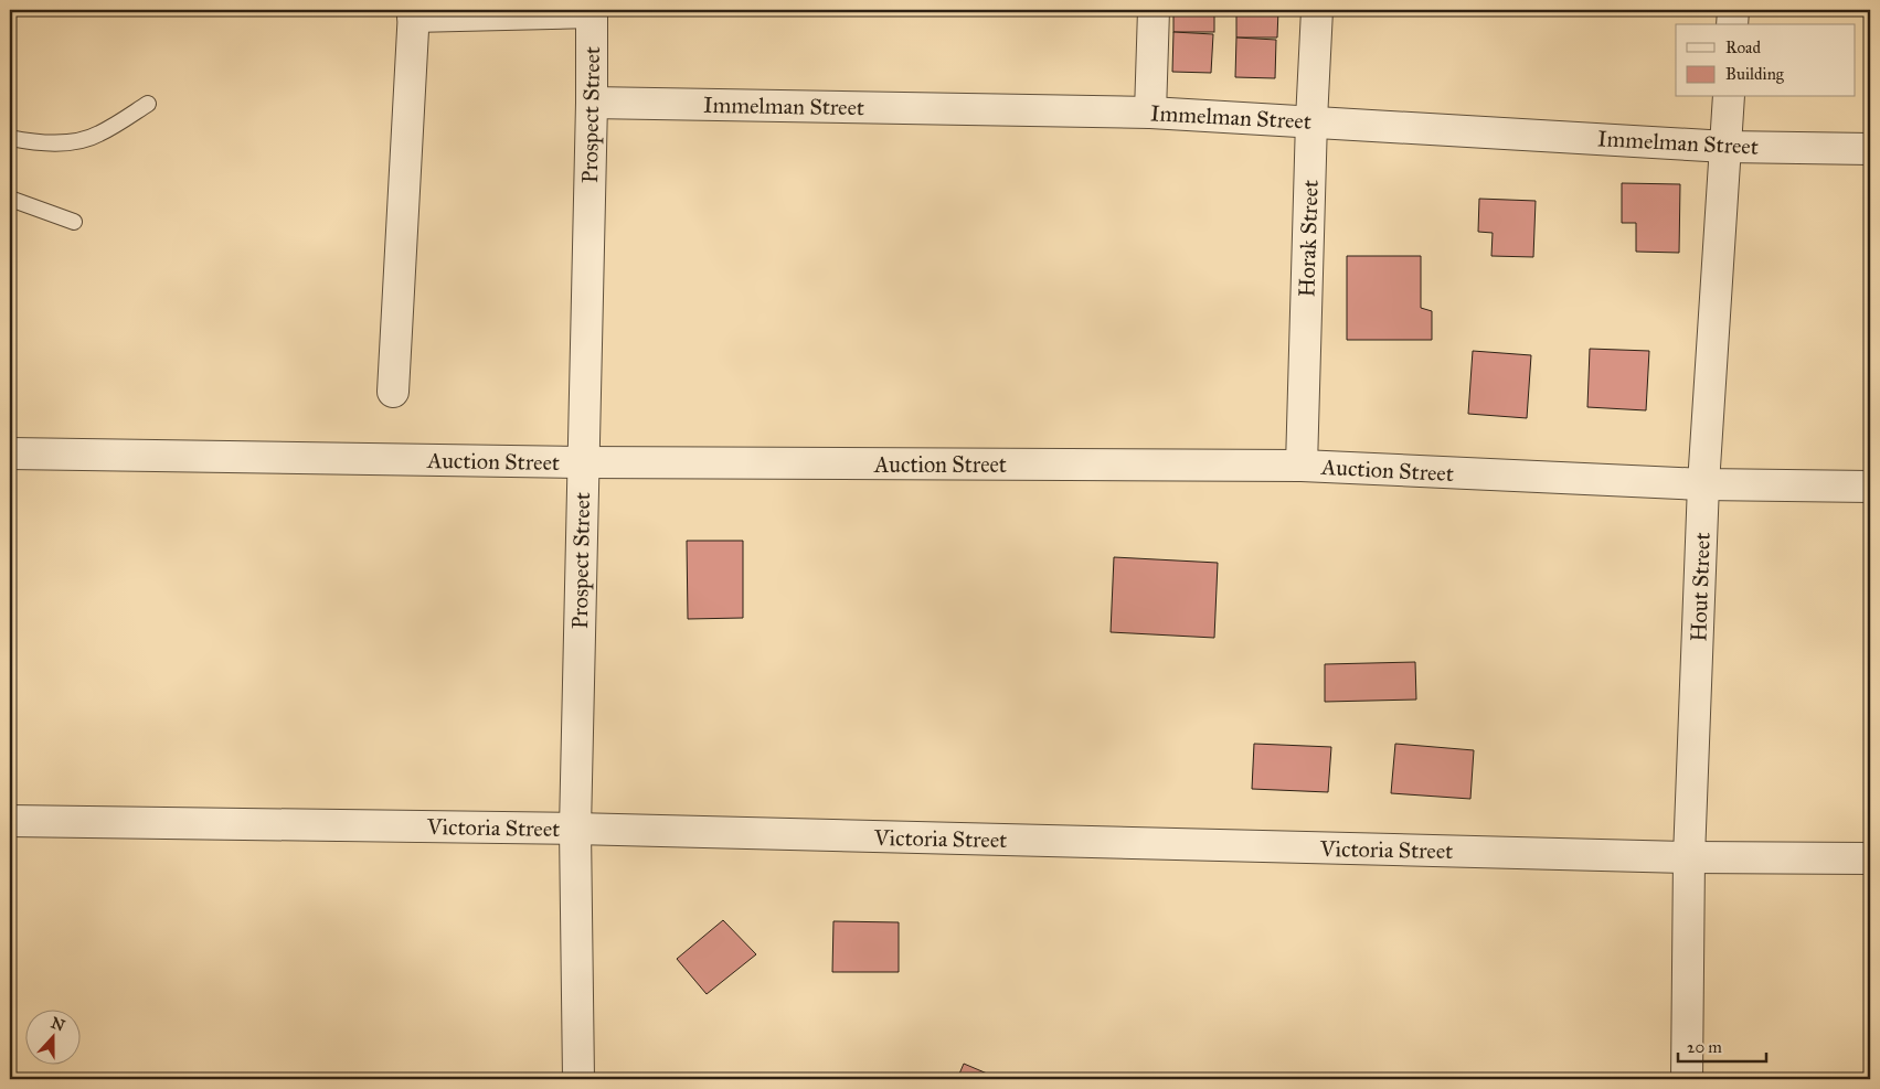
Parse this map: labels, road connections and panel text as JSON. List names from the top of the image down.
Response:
{
  "streets": {
    "street": [
      "Immelman Street",
      "Prospect Street",
      "Horak Street",
      "Auction Street",
      "Hout Street",
      "Victoria Street"
    ]
  },
  "crossings": [
    ["Immelman Street", "Prospect Street"],
    ["Immelman Street", "Horak Street"],
    ["Immelman Street", "Hout Street"],
    ["Prospect Street", "Auction Street"],
    ["Prospect Street", "Victoria Street"],
    ["Horak Street", "Auction Street"],
    ["Auction Street", "Hout Street"],
    ["Hout Street", "Victoria Street"]
  ],
  "legend": ["Road", "Building"],
  "scale_bar": "20 m",
  "north": "top"
}
